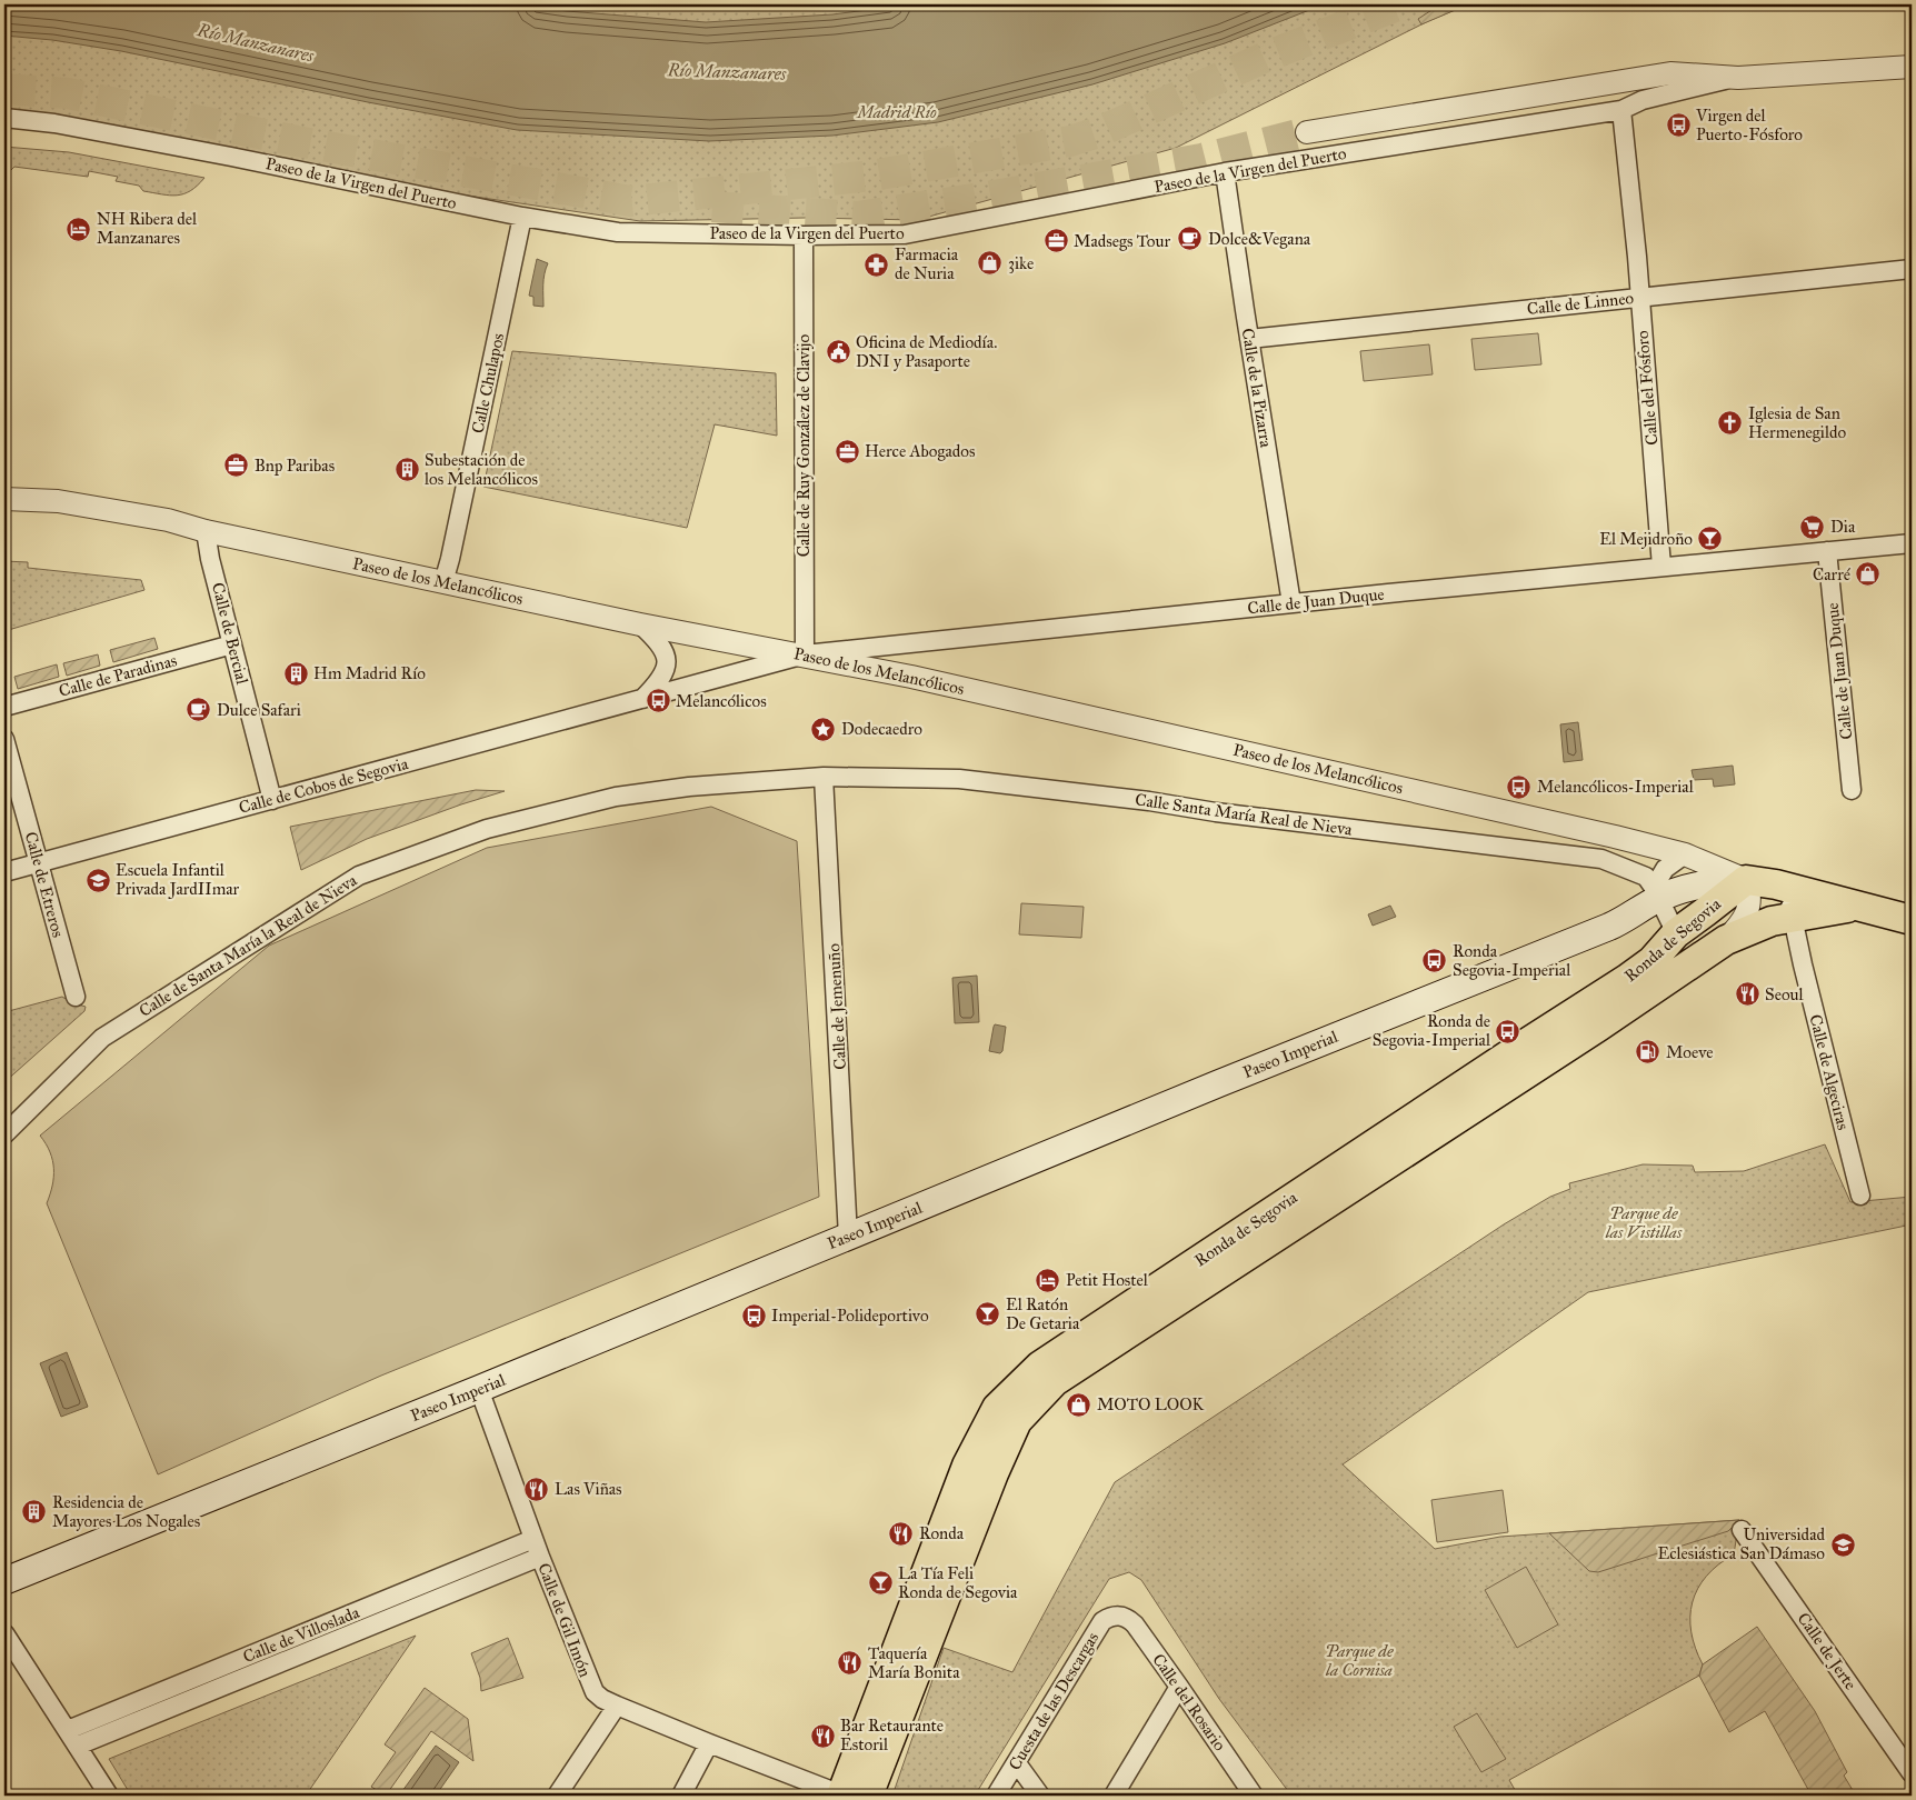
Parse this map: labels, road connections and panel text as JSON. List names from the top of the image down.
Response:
{
  "streets": {
    "main road": ["Ronda de Segovia", "Paseo Imperial"],
    "street": [
      "Paseo de la Virgen del Puerto",
      "Calle de Linneo",
      "Calle Chulapos",
      "Calle de la Pizarra",
      "Calle del Fósforo",
      "Calle de Ruy González de Clavijo",
      "Paseo de los Melancólicos",
      "Calle de Juan Duque",
      "Calle de Bercial",
      "Calle de Paradinas",
      "Calle de Cobos de Segovia",
      "Calle Santa María Real de Nieva",
      "Calle de Etreros",
      "Calle de Santa María la Real de Nieva",
      "Calle de Jemenuño",
      "Calle de Algeciras",
      "Calle de Gil Imón",
      "Calle de Villoslada",
      "Calle de Jerte",
      "Cuesta de las Descargas",
      "Calle del Rosario"
    ]
  },
  "crossings": [
    ["Paseo de la Virgen del Puerto", "Calle Chulapos"],
    ["Paseo de la Virgen del Puerto", "Calle de la Pizarra"],
    ["Paseo de la Virgen del Puerto", "Calle del Fósforo"],
    ["Paseo de la Virgen del Puerto", "Calle de Ruy González de Clavijo"],
    ["Calle de Linneo", "Calle de la Pizarra"],
    ["Calle de Linneo", "Calle del Fósforo"],
    ["Calle Chulapos", "Paseo de los Melancólicos"],
    ["Calle de la Pizarra", "Calle de Juan Duque"],
    ["Calle del Fósforo", "Calle de Juan Duque"],
    ["Calle de Ruy González de Clavijo", "Paseo de los Melancólicos"],
    ["Calle de Ruy González de Clavijo", "Calle de Juan Duque"],
    ["Calle de Ruy González de Clavijo", "Calle de Cobos de Segovia"],
    ["Paseo de los Melancólicos", "Calle de Juan Duque"],
    ["Paseo de los Melancólicos", "Calle de Bercial"],
    ["Paseo de los Melancólicos", "Calle de Cobos de Segovia"],
    ["Paseo de los Melancólicos", "Ronda de Segovia"],
    ["Paseo de los Melancólicos", "Paseo Imperial"],
    ["Calle de Juan Duque", "Calle de Cobos de Segovia"],
    ["Calle de Bercial", "Calle de Paradinas"],
    ["Calle de Bercial", "Calle de Cobos de Segovia"],
    ["Calle de Cobos de Segovia", "Calle de Etreros"],
    ["Calle Santa María Real de Nieva", "Ronda de Segovia"],
    ["Calle Santa María Real de Nieva", "Calle de Santa María la Real de Nieva"],
    ["Calle Santa María Real de Nieva", "Calle de Jemenuño"],
    ["Calle Santa María Real de Nieva", "Paseo Imperial"],
    ["Ronda de Segovia", "Paseo Imperial"],
    ["Ronda de Segovia", "Calle de Algeciras"],
    ["Ronda de Segovia", "Calle de Gil Imón"],
    ["Calle de Santa María la Real de Nieva", "Calle de Jemenuño"],
    ["Calle de Jemenuño", "Paseo Imperial"],
    ["Paseo Imperial", "Calle de Gil Imón"],
    ["Calle de Gil Imón", "Calle de Villoslada"],
    ["Cuesta de las Descargas", "Calle del Rosario"]
  ],
  "water": ["Río Manzanares"],
  "parks": ["Madrid Río", "Parque de las Vistillas", "Parque de la Cornisa"],
  "places": {
    "bus stop": [
      "Virgen del Puerto-Fósforo",
      "Melancólicos",
      "Melancólicos-Imperial",
      "Ronda Segovia-Imperial",
      "Ronda de Segovia-Imperial",
      "Imperial-Polideportivo"
    ],
    "hotel": ["NH Ribera del Manzanares", "Petit Hostel"],
    "cafe": ["Dolce&Vegana", "Dulce Safari"],
    "office": ["Madsegs Tour", "Herce Abogados", "Bnp Paribas"],
    "shop": ["3ike", "Carré", "MOTO LOOK"],
    "pharmacy": ["Farmacia de Nuria"],
    "public building": ["Oficina de Mediodía. DNI y Pasaporte"],
    "church": ["Iglesia de San Hermenegildo"],
    "building": ["Subestación de los Melancólicos", "Hm Madrid Río", "Residencia de Mayores Los Nogales"],
    "supermarket": ["Dia"],
    "bar": ["El Mejidroño", "El Ratón De Getaria", "La Tía Feli Ronda de Segovia"],
    "place": ["Dodecaedro"],
    "school or university": ["Escuela Infantil Privada JardIImar", "Universidad Eclesiástica San Dámaso"],
    "restaurant": [
      "Seoul",
      "Las Viñas",
      "Ronda",
      "Taquería María Bonita",
      "Bar Retaurante Estoril"
    ],
    "fuel station": ["Moeve"]
  }
}
